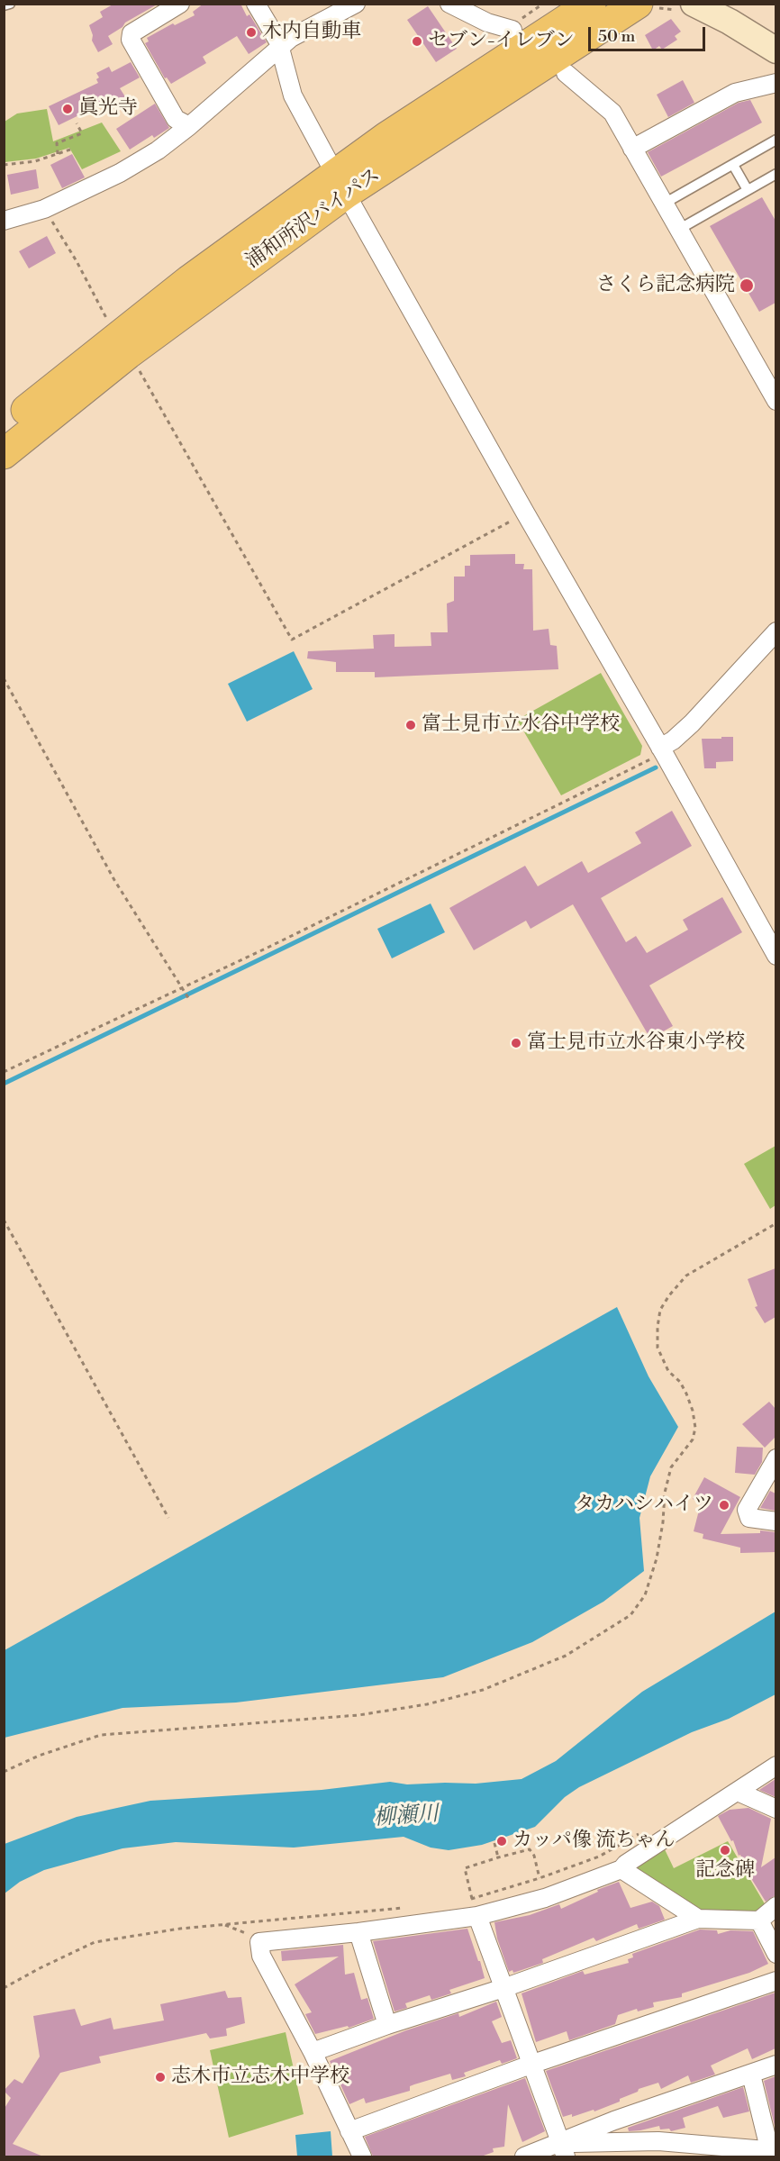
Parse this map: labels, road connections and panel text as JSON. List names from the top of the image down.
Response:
{
  "streets": {
    "highway": ["浦和所沢バイパス"]
  },
  "water": ["柳瀬川"],
  "places": [
    "木内自動車",
    "セブン-イレブン",
    "眞光寺",
    "さくら記念病院",
    "富士見市立水谷中学校",
    "富士見市立水谷東小学校",
    "タカハシハイツ",
    "カッパ像 流ちゃん",
    "記念碑",
    "志木市立志木中学校"
  ],
  "scale_bar": "50 m"
}
